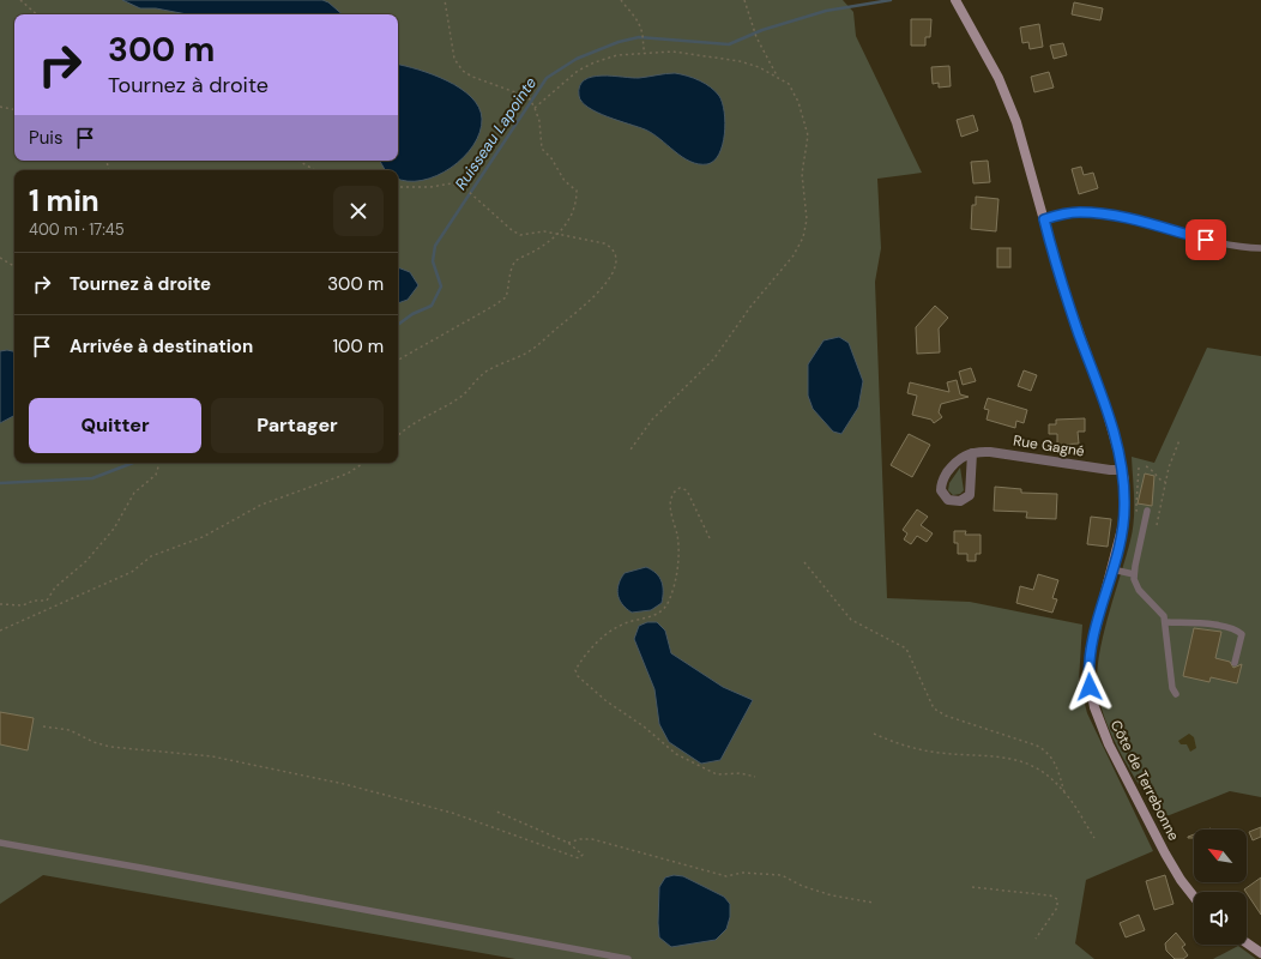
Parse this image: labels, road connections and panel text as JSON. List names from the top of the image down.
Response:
{
  "streets": {
    "main road": ["Côte de Terrebonne"],
    "street": ["Rue Gagné"]
  },
  "crossings": [
    ["Rue Gagné", "Côte de Terrebonne"]
  ],
  "water": ["Ruisseau Lapointe"],
  "north": "top left",
  "page": {
    "turn": ["300 m", "Tournez à droite"],
    "then": "Puis",
    "heading": ["1 min", "400 m · 17:45"],
    "list": [
      {
        "name": "Tournez à droite",
        "value": "300 m"
      },
      {
        "name": "Arrivée à destination",
        "value": "100 m"
      }
    ],
    "buttons": ["Quitter", "Partager"]
  }
}
